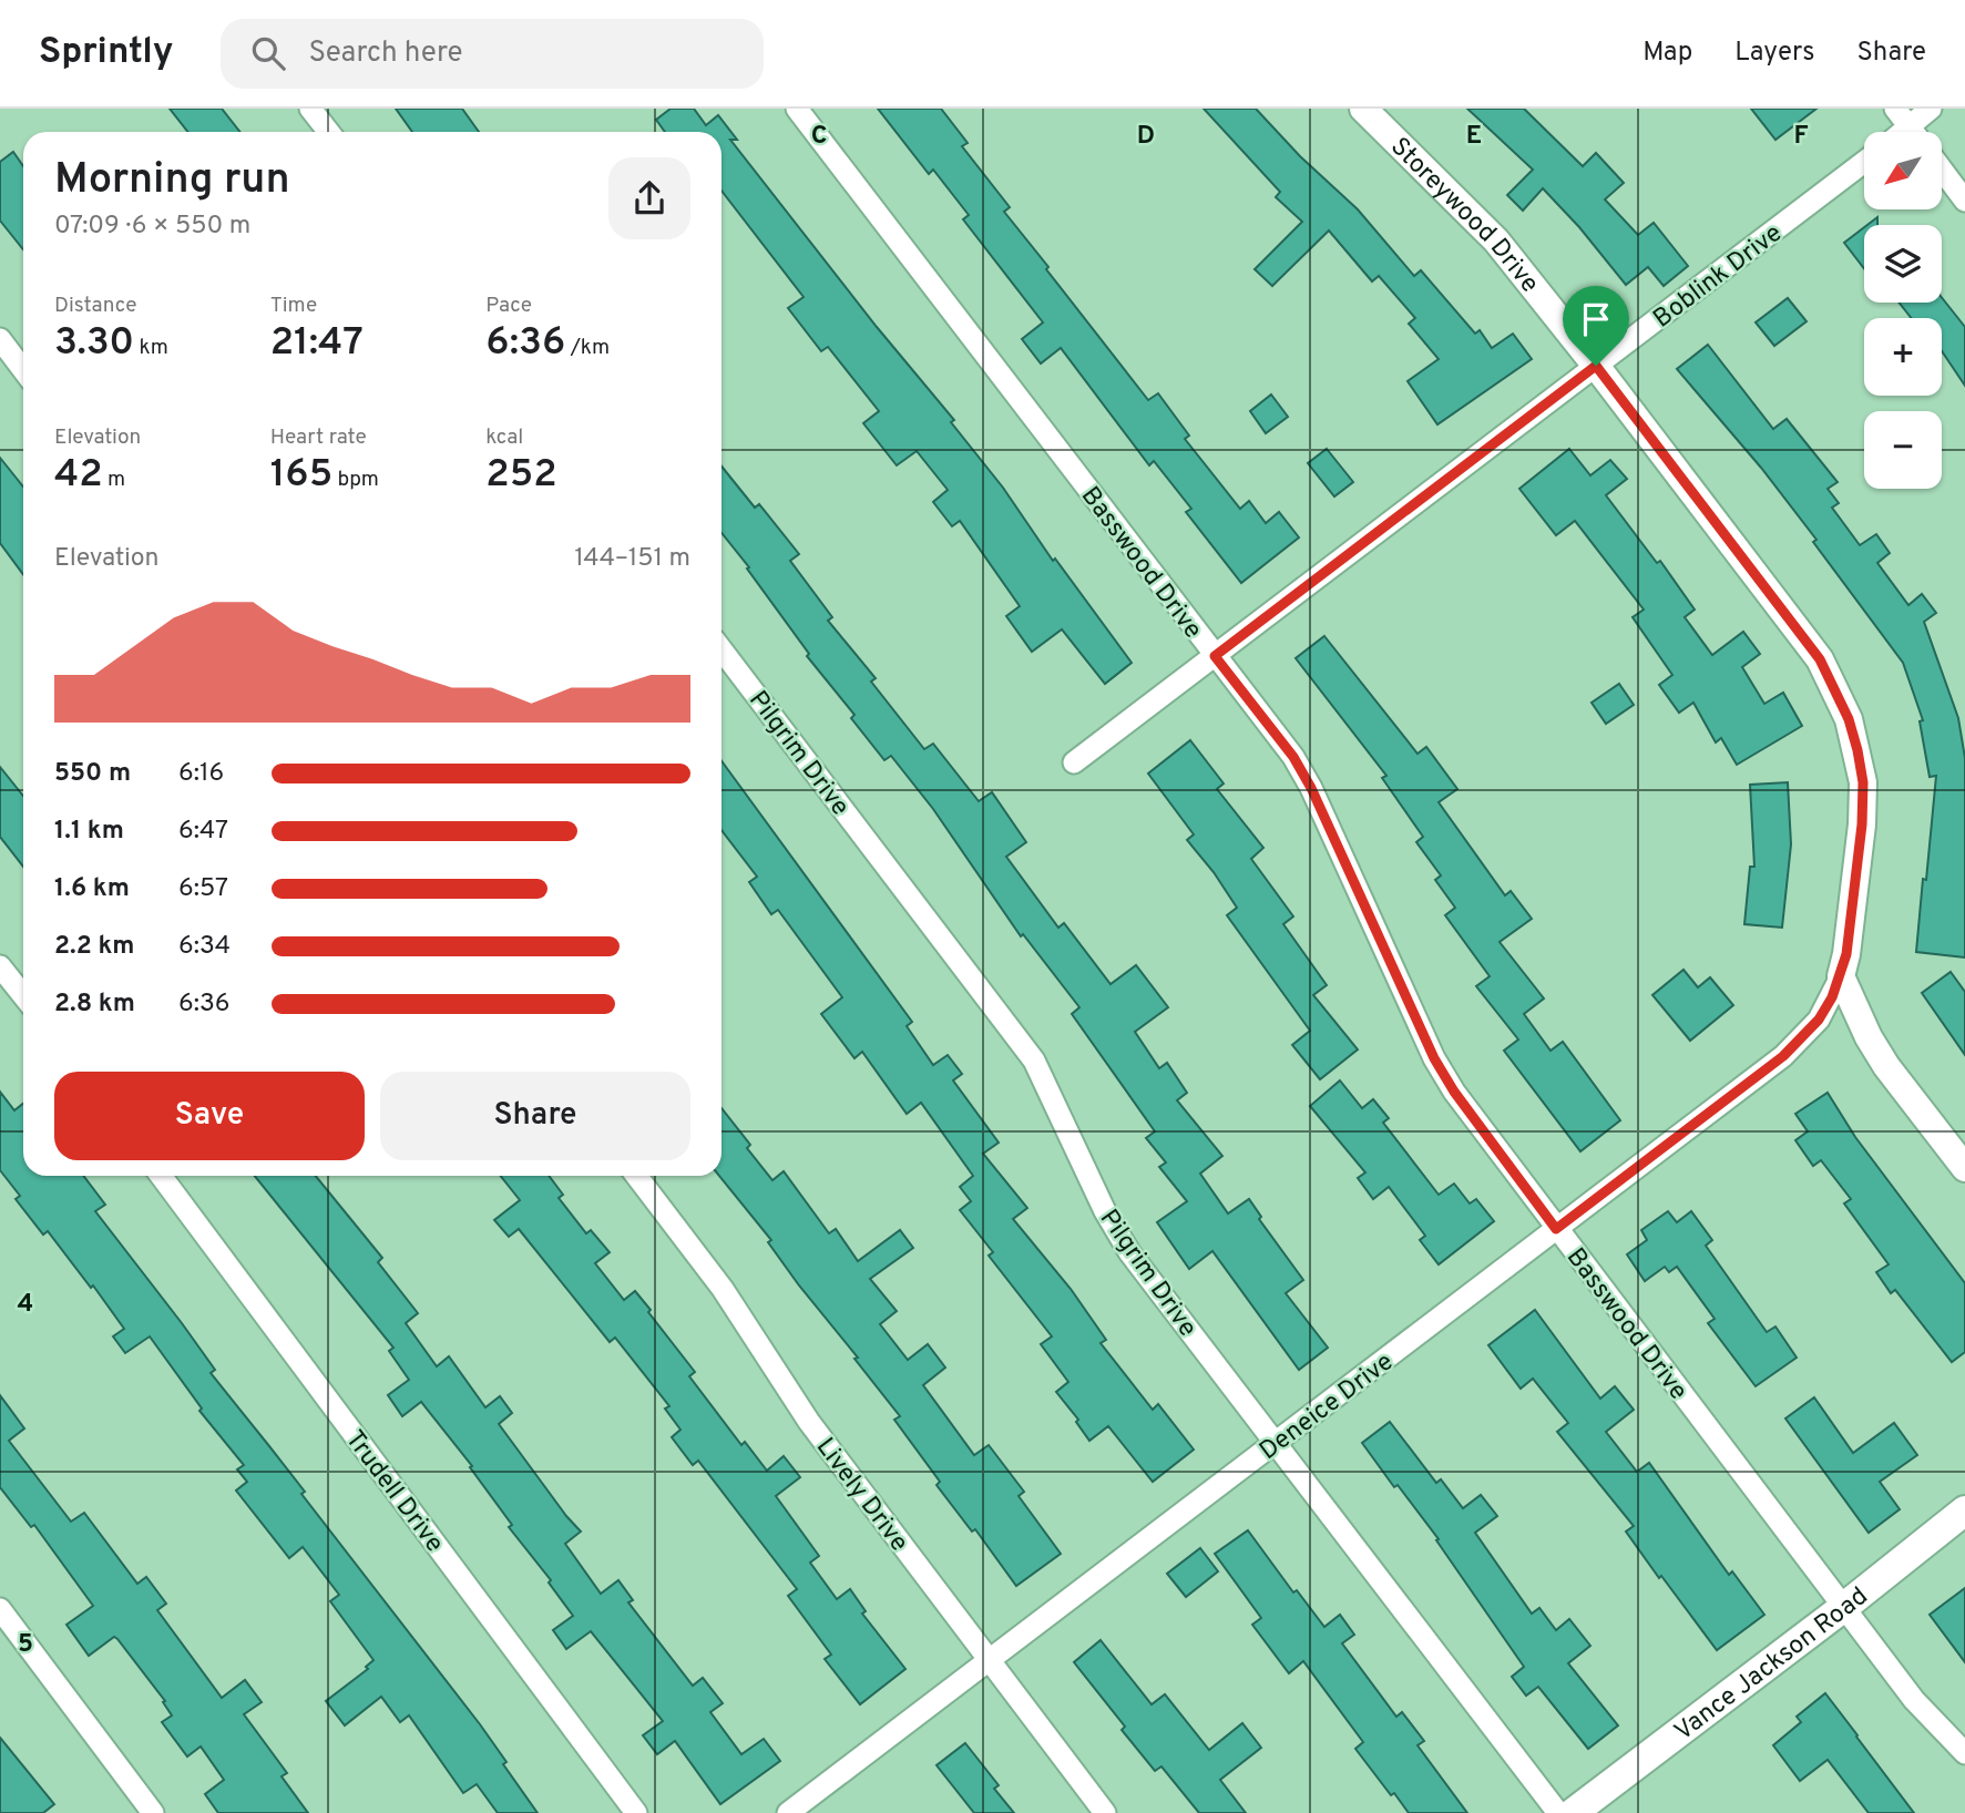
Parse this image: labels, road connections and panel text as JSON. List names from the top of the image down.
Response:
{
  "streets": {
    "main road": ["Vance Jackson Road"],
    "street": [
      "Storeywood Drive",
      "Boblink Drive",
      "Basswood Drive",
      "Pilgrim Drive",
      "Deneice Drive",
      "Trudell Drive",
      "Lively Drive"
    ]
  },
  "crossings": [
    ["Storeywood Drive", "Boblink Drive"],
    ["Storeywood Drive", "Deneice Drive"],
    ["Boblink Drive", "Basswood Drive"],
    ["Basswood Drive", "Deneice Drive"],
    ["Basswood Drive", "Vance Jackson Road"],
    ["Pilgrim Drive", "Deneice Drive"],
    ["Deneice Drive", "Lively Drive"]
  ],
  "north": "bottom left",
  "page": {
    "header": "Sprintly",
    "search": "Search here",
    "nav": ["Map", "Layers", "Share"],
    "map_buttons": ["+", "−"],
    "heading": ["Morning run", "07:09 · 6 × 550 m"],
    "stats": [
      ["Distance", "3.30 km"],
      ["Time", "21:47"],
      ["Pace", "6:36 /km"],
      ["Elevation", "42 m"],
      ["Heart rate", "165 bpm"],
      ["kcal", "252"]
    ],
    "chart": ["Elevation", "144–151 m"],
    "list": [
      {
        "name": "550 m",
        "note": "6:16"
      },
      {
        "name": "1.1 km",
        "note": "6:47"
      },
      {
        "name": "1.6 km",
        "note": "6:57"
      },
      {
        "name": "2.2 km",
        "note": "6:34"
      },
      {
        "name": "2.8 km",
        "note": "6:36"
      }
    ],
    "buttons": ["Save", "Share"]
  },
  "grid": {
    "columns": [
      "C",
      "D",
      "E",
      "F"
    ],
    "rows": ["4", "5"]
  }
}
